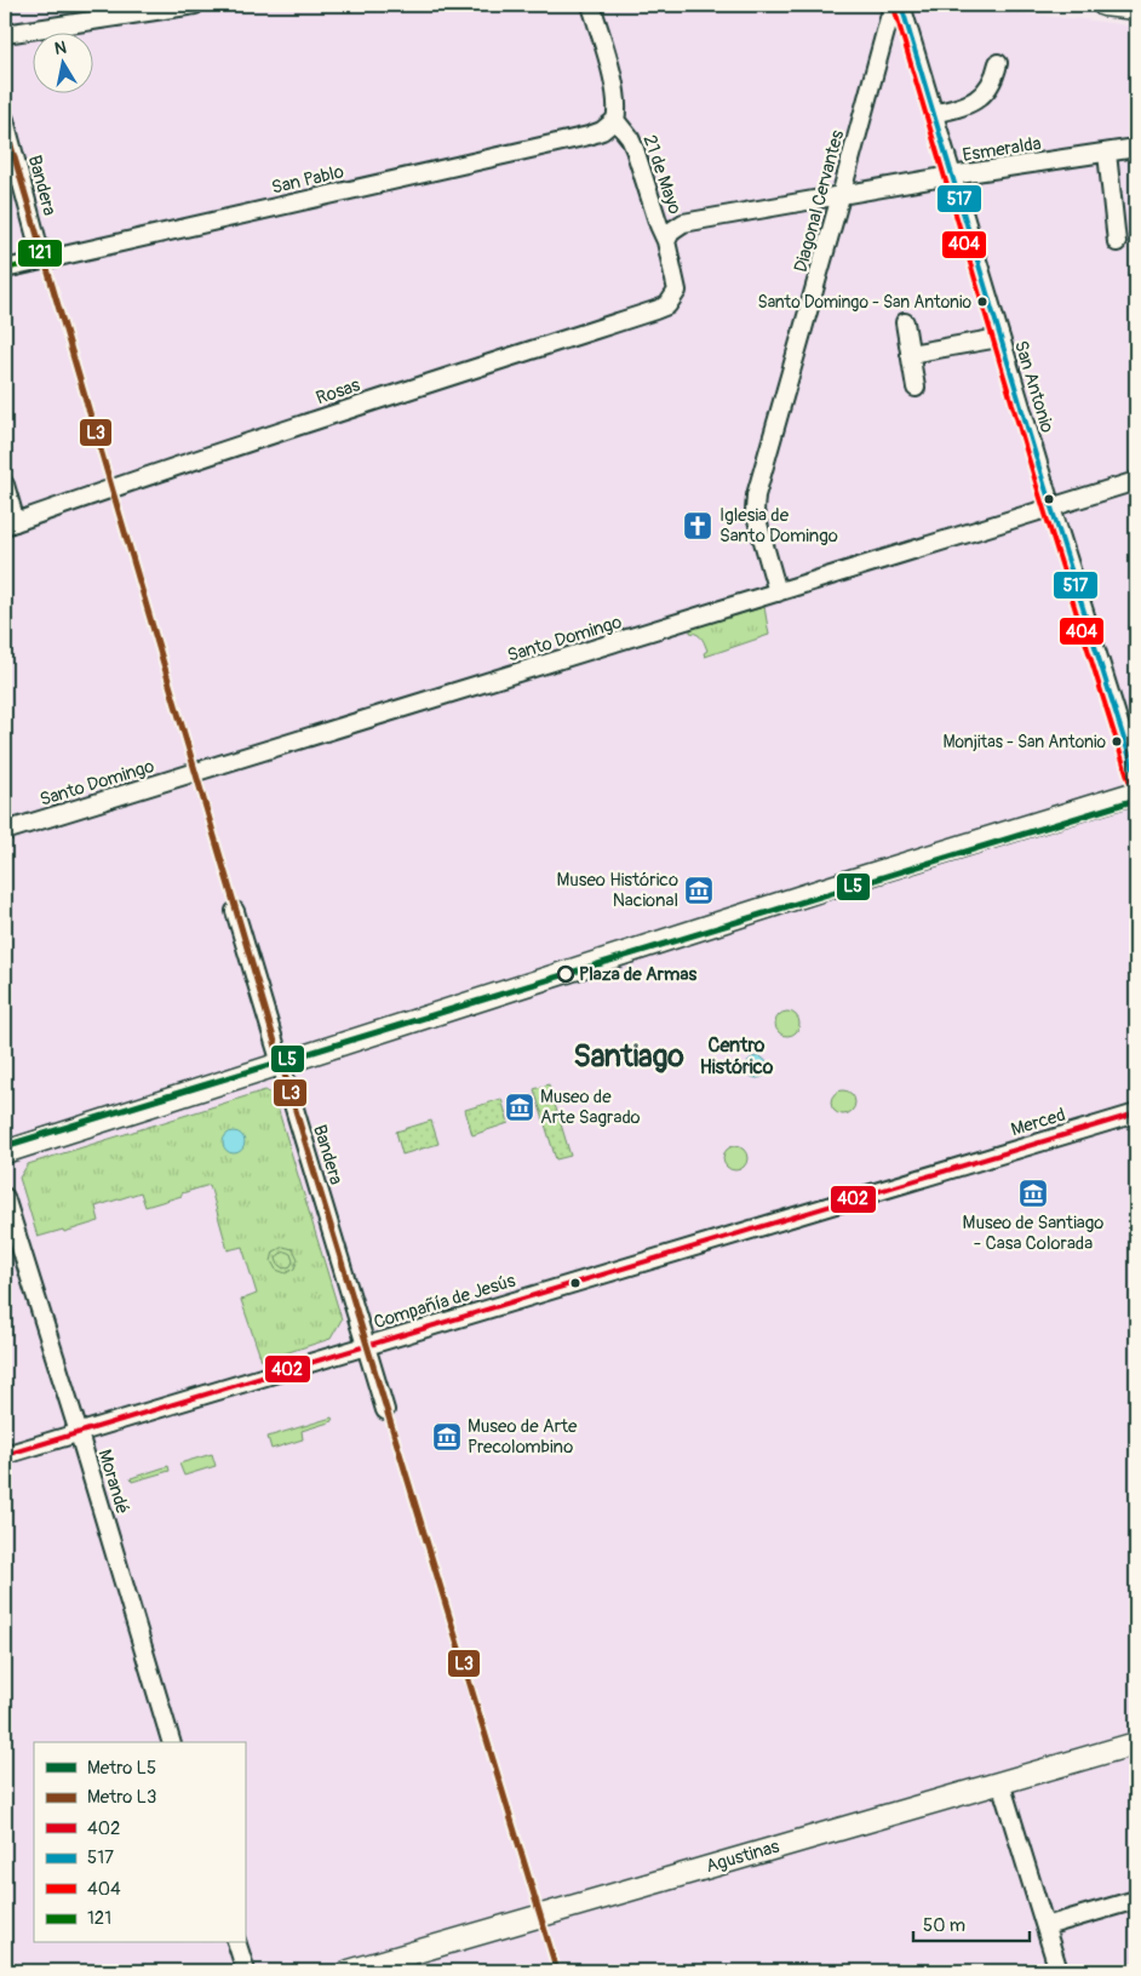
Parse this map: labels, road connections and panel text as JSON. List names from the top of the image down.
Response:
{
  "streets": {
    "main road": ["Agustinas"],
    "street": [
      "Esmeralda",
      "21 de Mayo",
      "San Pablo",
      "Bandera",
      "Diagonal Cervantes",
      "San Antonio",
      "Rosas",
      "Santo Domingo",
      "Merced",
      "Compañía de Jesús",
      "Morandé"
    ]
  },
  "crossings": [
    ["Esmeralda", "21 de Mayo"],
    ["Esmeralda", "Diagonal Cervantes"],
    ["Esmeralda", "San Antonio"],
    ["21 de Mayo", "San Pablo"],
    ["21 de Mayo", "Rosas"],
    ["San Pablo", "Bandera"],
    ["Bandera", "Compañía de Jesús"],
    ["Diagonal Cervantes", "Santo Domingo"],
    ["San Antonio", "Santo Domingo"],
    ["Merced", "Compañía de Jesús"],
    ["Compañía de Jesús", "Morandé"]
  ],
  "districts": ["Centro Histórico", "Santiago"],
  "places": {
    "other": ["Santo Domingo - San Antonio", "Monjitas - San Antonio", "Plaza de Armas"],
    "church": ["Iglesia de Santo Domingo"],
    "museum": [
      "Museo Histórico Nacional",
      "Museo de Arte Sagrado",
      "Museo de Santiago - Casa Colorada",
      "Museo de Arte Precolombino"
    ]
  },
  "lines": [
    "transit line 517",
    "transit line 404",
    "transit line 121",
    "metro line L3",
    "metro line L5",
    "transit line 402"
  ],
  "legend": [
    "Metro L5",
    "Metro L3",
    "402",
    "517",
    "404",
    "121"
  ],
  "scale_bar": "50 m",
  "north": "top"
}
